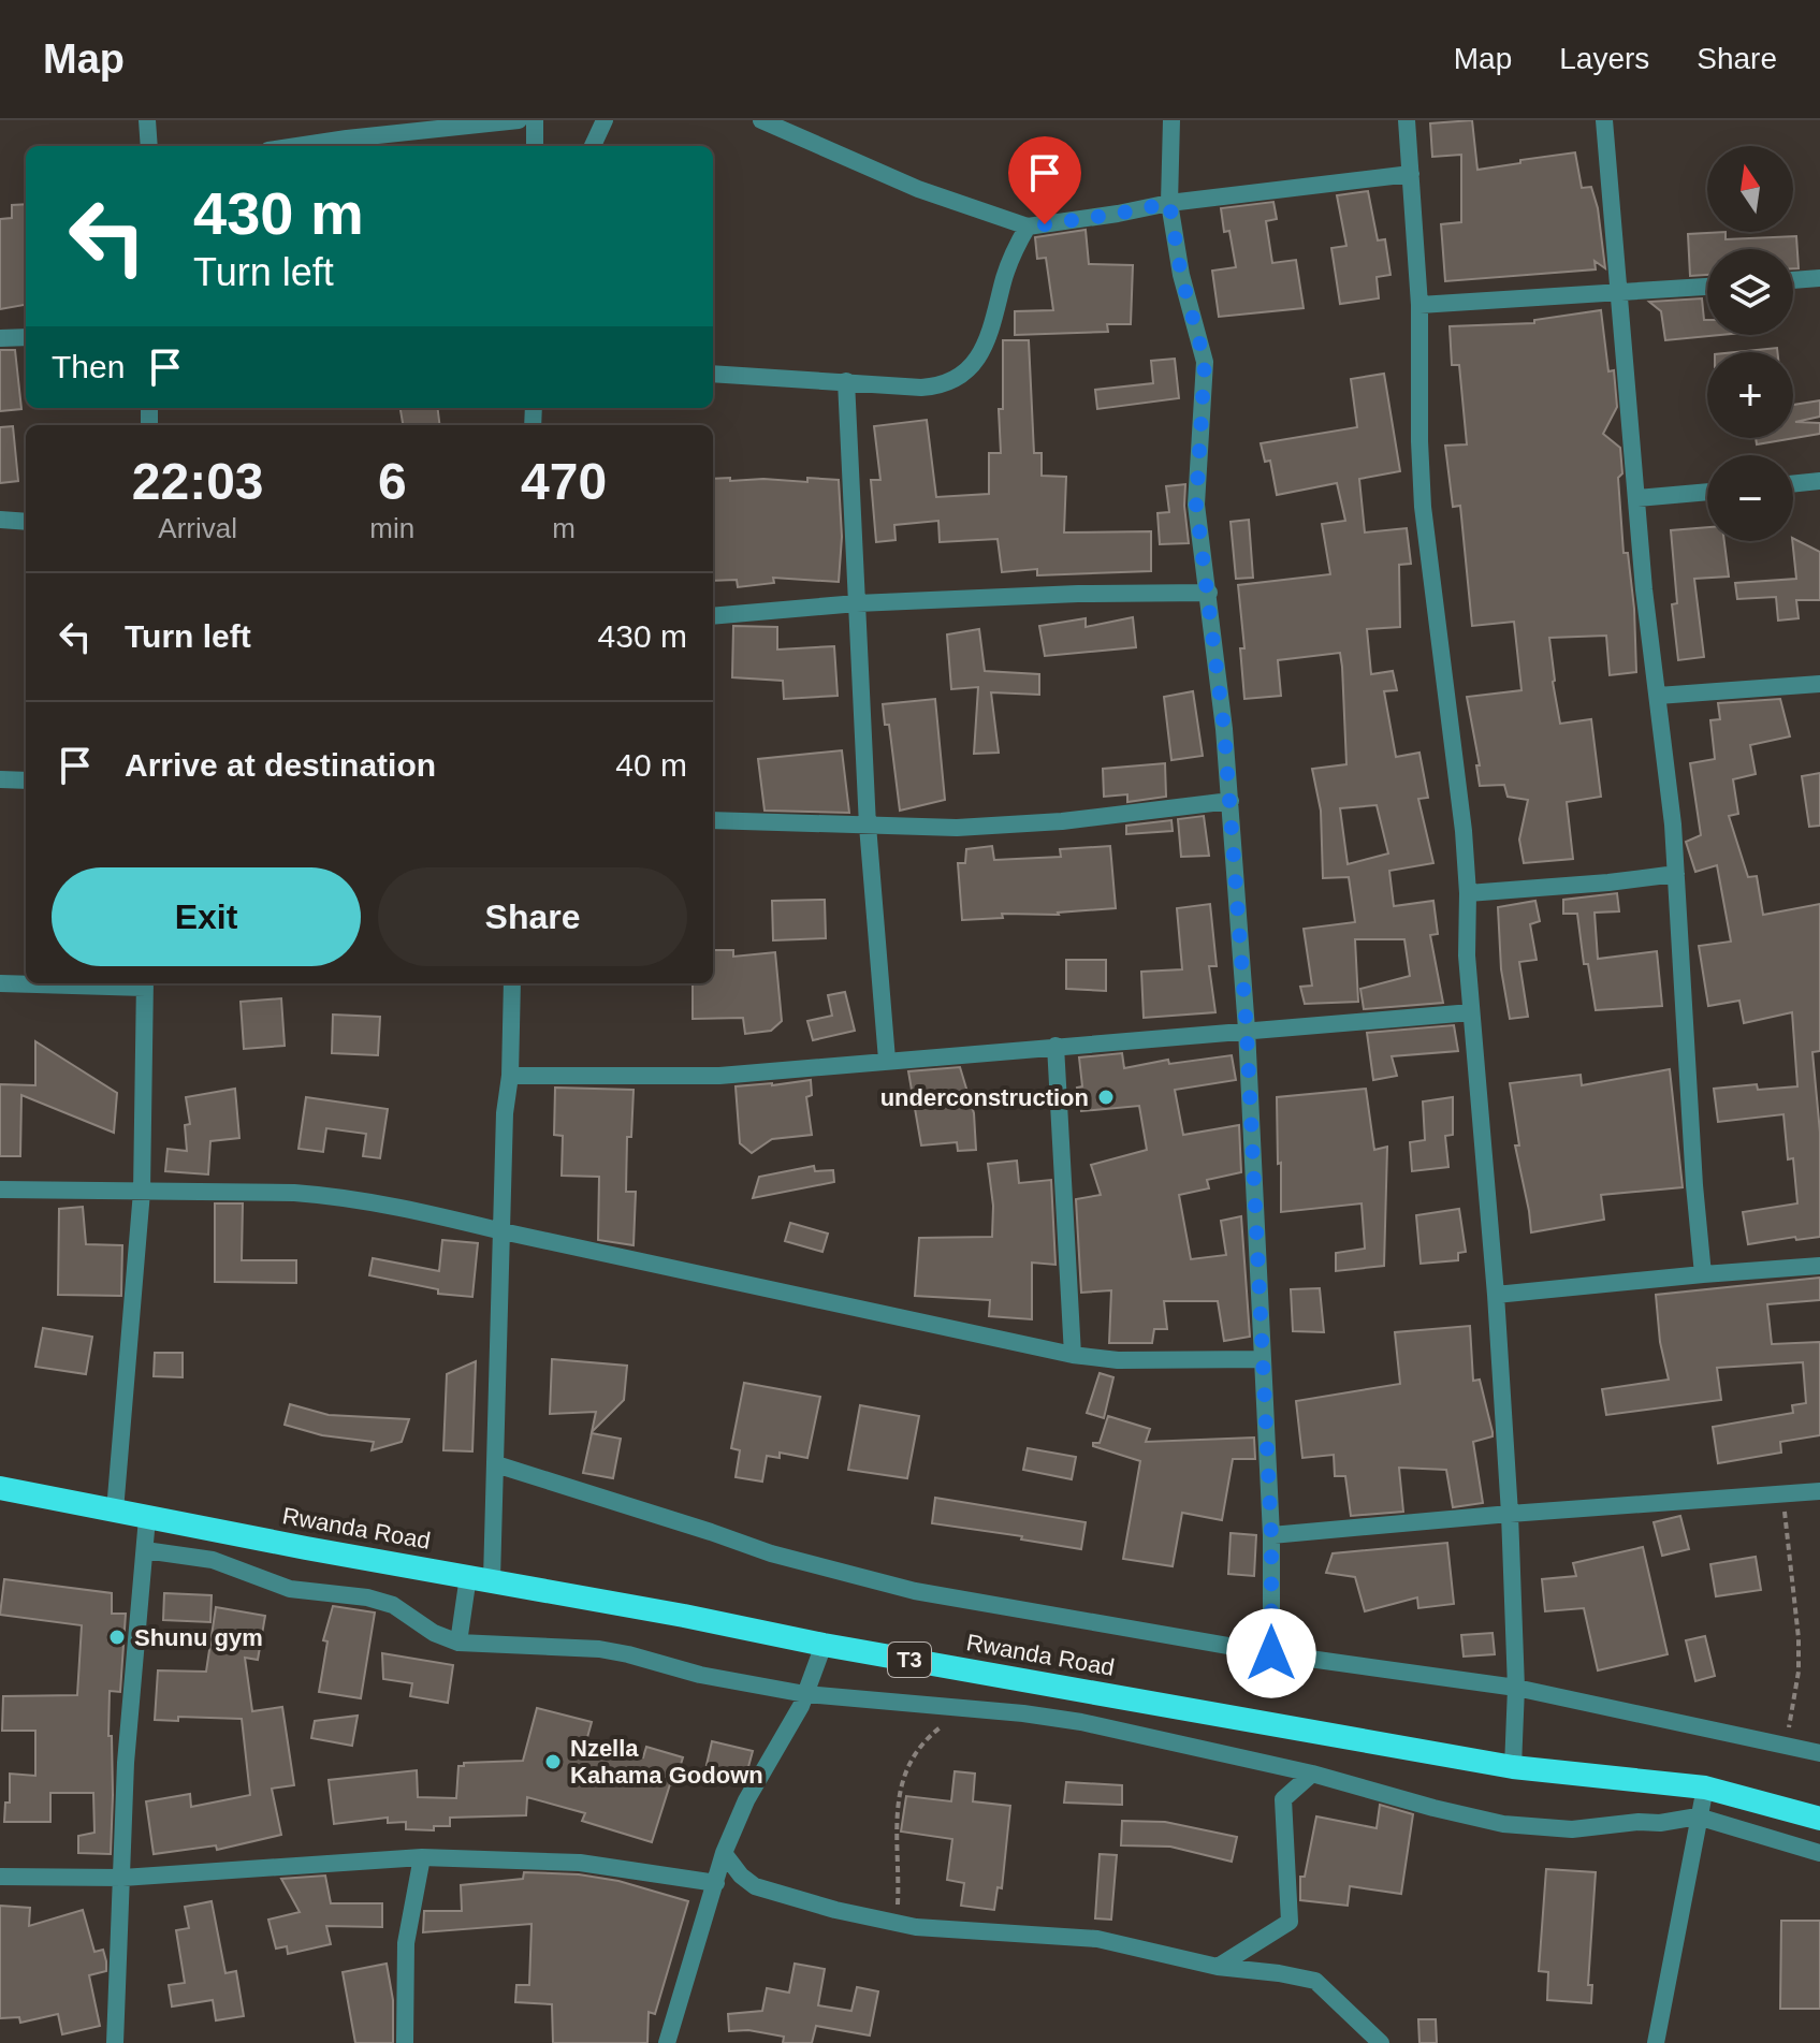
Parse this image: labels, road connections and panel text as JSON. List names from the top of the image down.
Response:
{
  "streets": {
    "highway": ["Rwanda Road", "T3"]
  },
  "places": ["underconstruction", "Shunu gym", "Nzella Kahama Godown"],
  "north": "top",
  "page": {
    "header": "Map",
    "nav": ["Map", "Layers", "Share"],
    "map_buttons": ["+", "−"],
    "turn": ["430 m", "Turn left"],
    "then": "Then",
    "eta": [
      "22:03",
      "Arrival",
      "6",
      "min",
      "470",
      "m"
    ],
    "list": [
      {
        "name": "Turn left",
        "value": "430 m"
      },
      {
        "name": "Arrive at destination",
        "value": "40 m"
      }
    ],
    "buttons": ["Exit", "Share"]
  }
}
